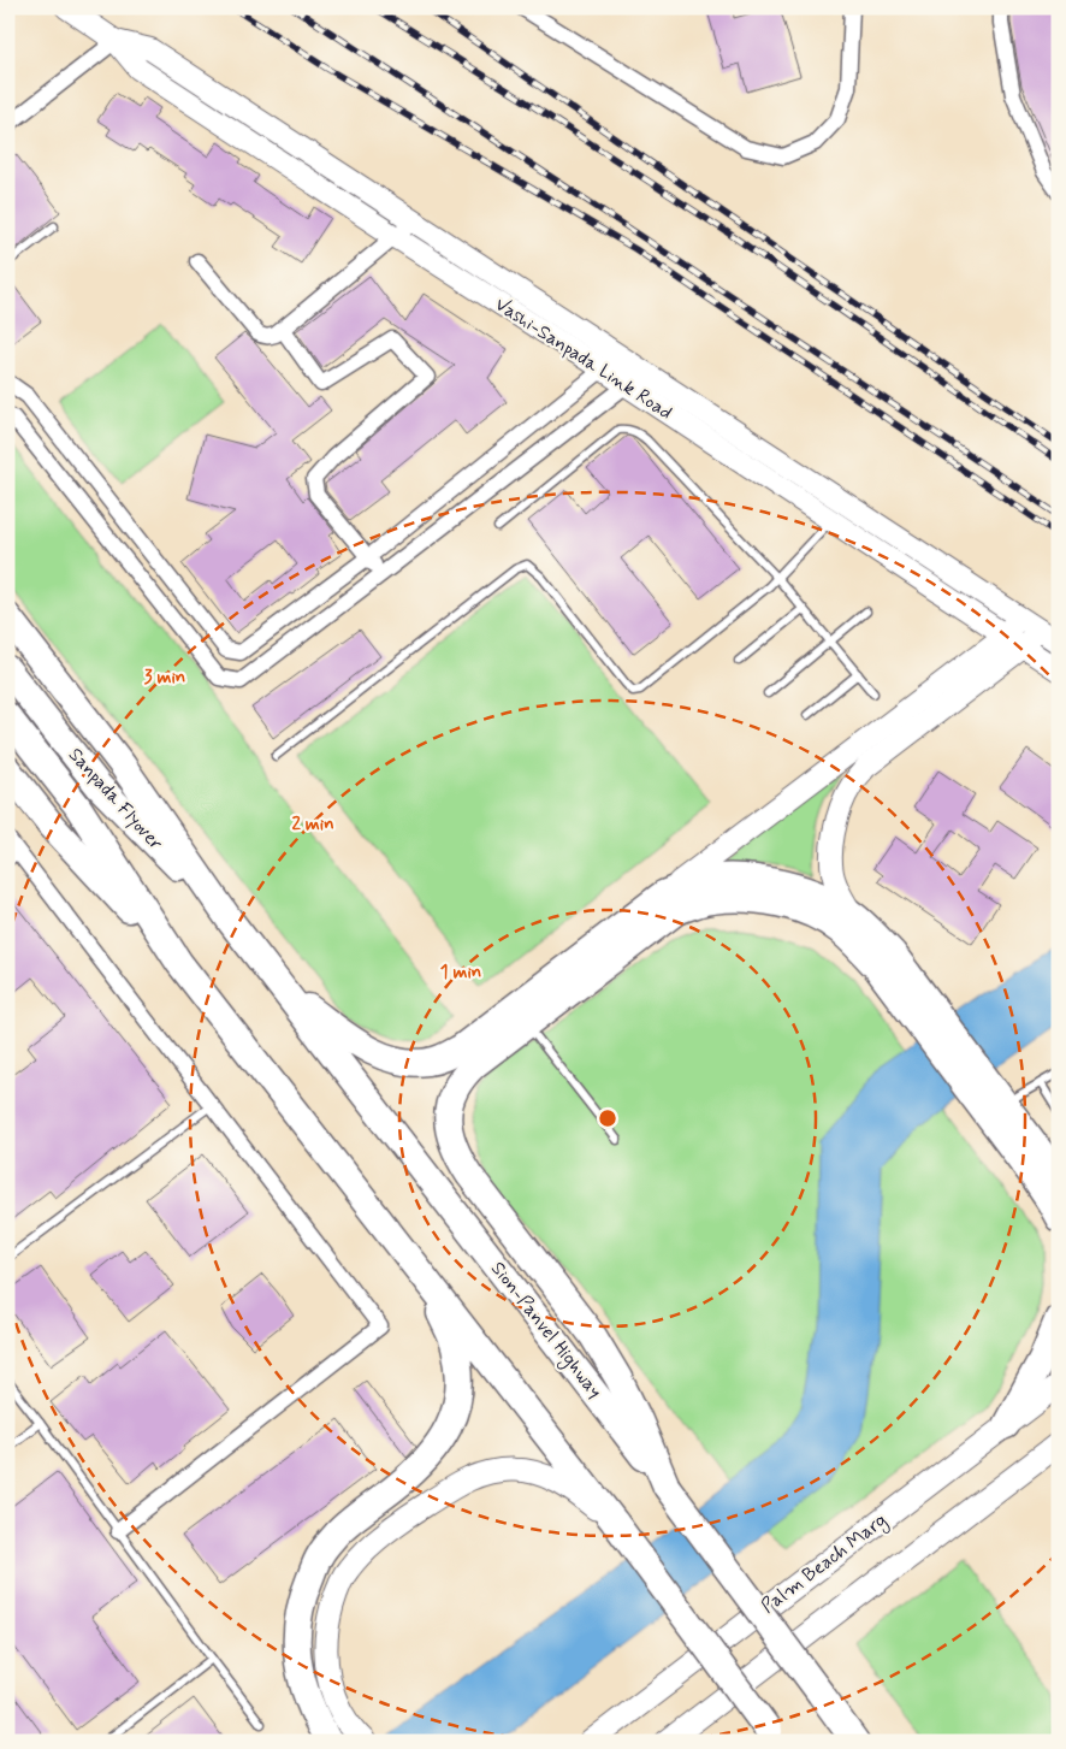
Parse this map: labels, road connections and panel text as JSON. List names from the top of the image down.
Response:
{
  "streets": {
    "highway": ["Sanpada Flyover", "Sion-Panvel Highway"],
    "main road": ["Vashi-Sanpada Link Road", "Palm Beach Marg"]
  },
  "crossings": [
    ["Sanpada Flyover", "Sion-Panvel Highway"]
  ],
  "rings": ["3 min", "2 min", "1 min"]
}
